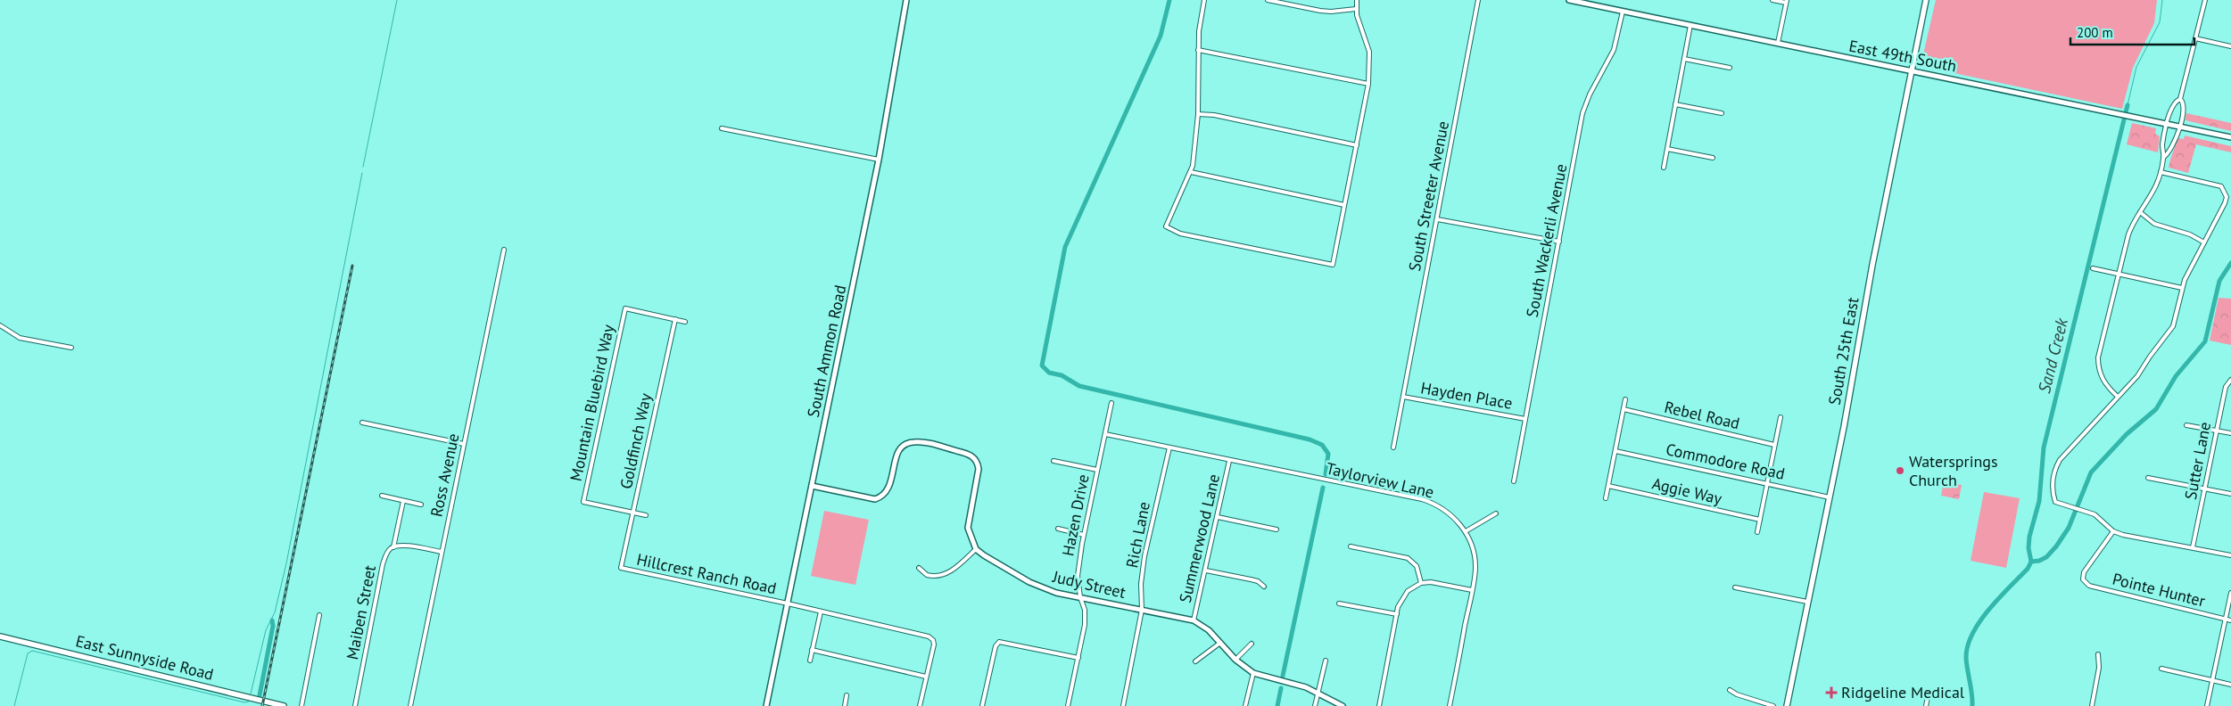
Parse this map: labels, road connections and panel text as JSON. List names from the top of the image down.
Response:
{
  "streets": {
    "main road": ["South 25th East", "East Sunnyside Road"],
    "street": [
      "East 49th South",
      "South Streeter Avenue",
      "South Wackerli Avenue",
      "South Ammon Road",
      "Hayden Place",
      "Mountain Bluebird Way",
      "Rebel Road",
      "Goldfinch Way",
      "Sutter Lane",
      "Commodore Road",
      "Ross Avenue",
      "Taylorview Lane",
      "Aggie Way",
      "Hazen Drive",
      "Rich Lane",
      "Summerwood Lane",
      "Hillcrest Ranch Road",
      "Judy Street",
      "Pointe Hunter",
      "Maiben Street"
    ]
  },
  "crossings": [
    ["East 49th South", "South Wackerli Avenue"],
    ["East 49th South", "South 25th East"],
    ["South Streeter Avenue", "Hayden Place"],
    ["South Wackerli Avenue", "Hayden Place"],
    ["South Ammon Road", "Hillcrest Ranch Road"],
    ["South 25th East", "Commodore Road"],
    ["Mountain Bluebird Way", "Goldfinch Way"],
    ["Goldfinch Way", "Hillcrest Ranch Road"],
    ["Taylorview Lane", "Hazen Drive"],
    ["Taylorview Lane", "Rich Lane"],
    ["Taylorview Lane", "Summerwood Lane"],
    ["Hazen Drive", "Judy Street"],
    ["Rich Lane", "Judy Street"],
    ["Summerwood Lane", "Judy Street"]
  ],
  "water": ["Sand Creek"],
  "places": {
    "other": ["Watersprings Church"],
    "health": ["Ridgeline Medical"]
  },
  "scale_bar": "200 m"
}
